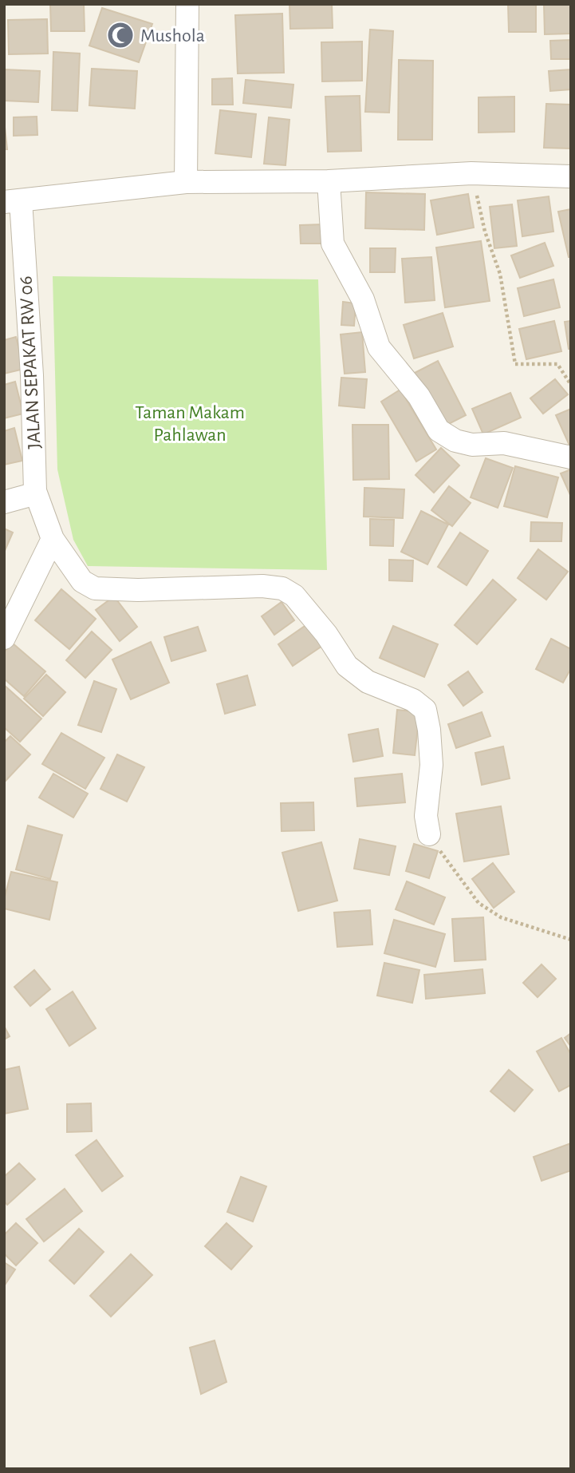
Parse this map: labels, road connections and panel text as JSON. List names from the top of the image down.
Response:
{
  "streets": {
    "street": ["JALAN SEPAKAT RW 06"]
  },
  "parks": ["Taman Makam Pahlawan"],
  "places": {
    "mosque": ["Mushola"]
  }
}
